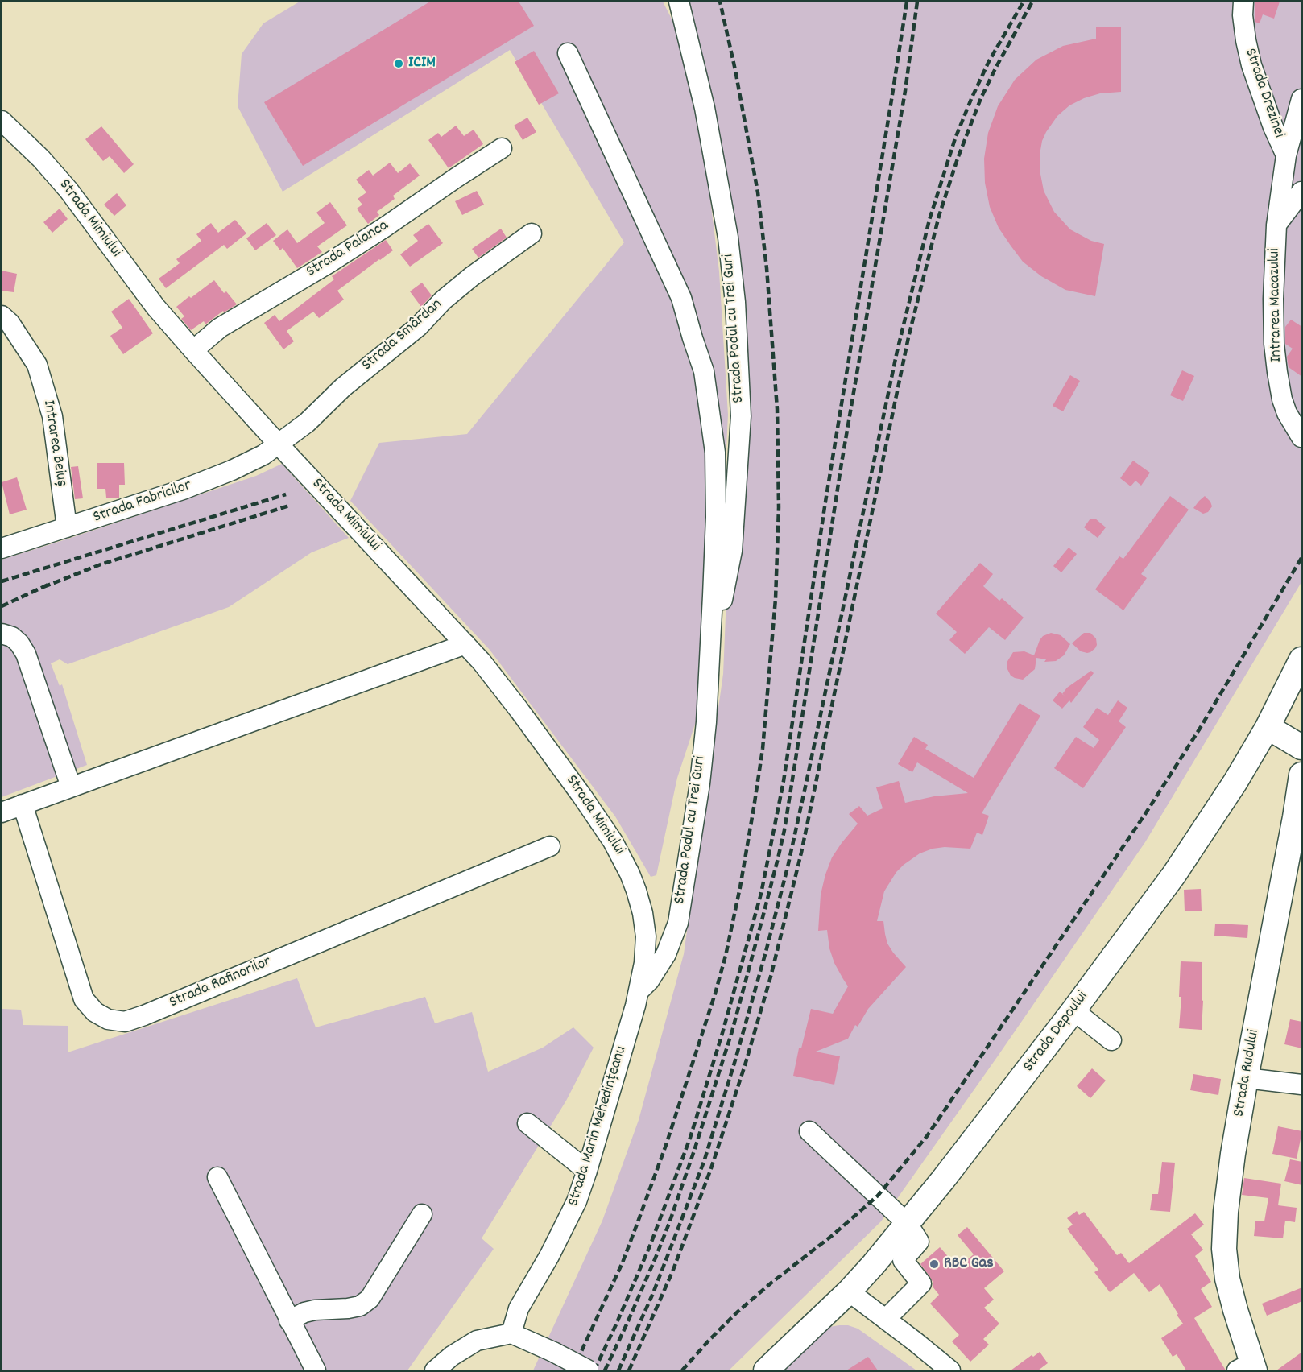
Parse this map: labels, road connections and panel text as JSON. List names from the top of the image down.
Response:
{
  "streets": {
    "main road": ["Strada Depoului", "Strada Rudului"],
    "street": [
      "Strada Drezinei",
      "Strada Mimiului",
      "Strada Palanca",
      "Intrarea Macazului",
      "Strada Podul cu Trei Guri",
      "Strada Smârdan",
      "Intrarea Beiuș",
      "Strada Fabricilor",
      "Strada Rafinorilor",
      "Strada Marin Mehedințeanu"
    ]
  },
  "crossings": [
    ["Strada Drezinei", "Intrarea Macazului"],
    ["Strada Mimiului", "Strada Palanca"],
    ["Strada Mimiului", "Strada Smârdan"],
    ["Strada Mimiului", "Strada Fabricilor"],
    ["Strada Mimiului", "Strada Marin Mehedințeanu"],
    ["Strada Podul cu Trei Guri", "Strada Marin Mehedințeanu"],
    ["Strada Smârdan", "Strada Fabricilor"],
    ["Intrarea Beiuș", "Strada Fabricilor"]
  ],
  "places": ["ICIM", "RBC Gas"]
}
